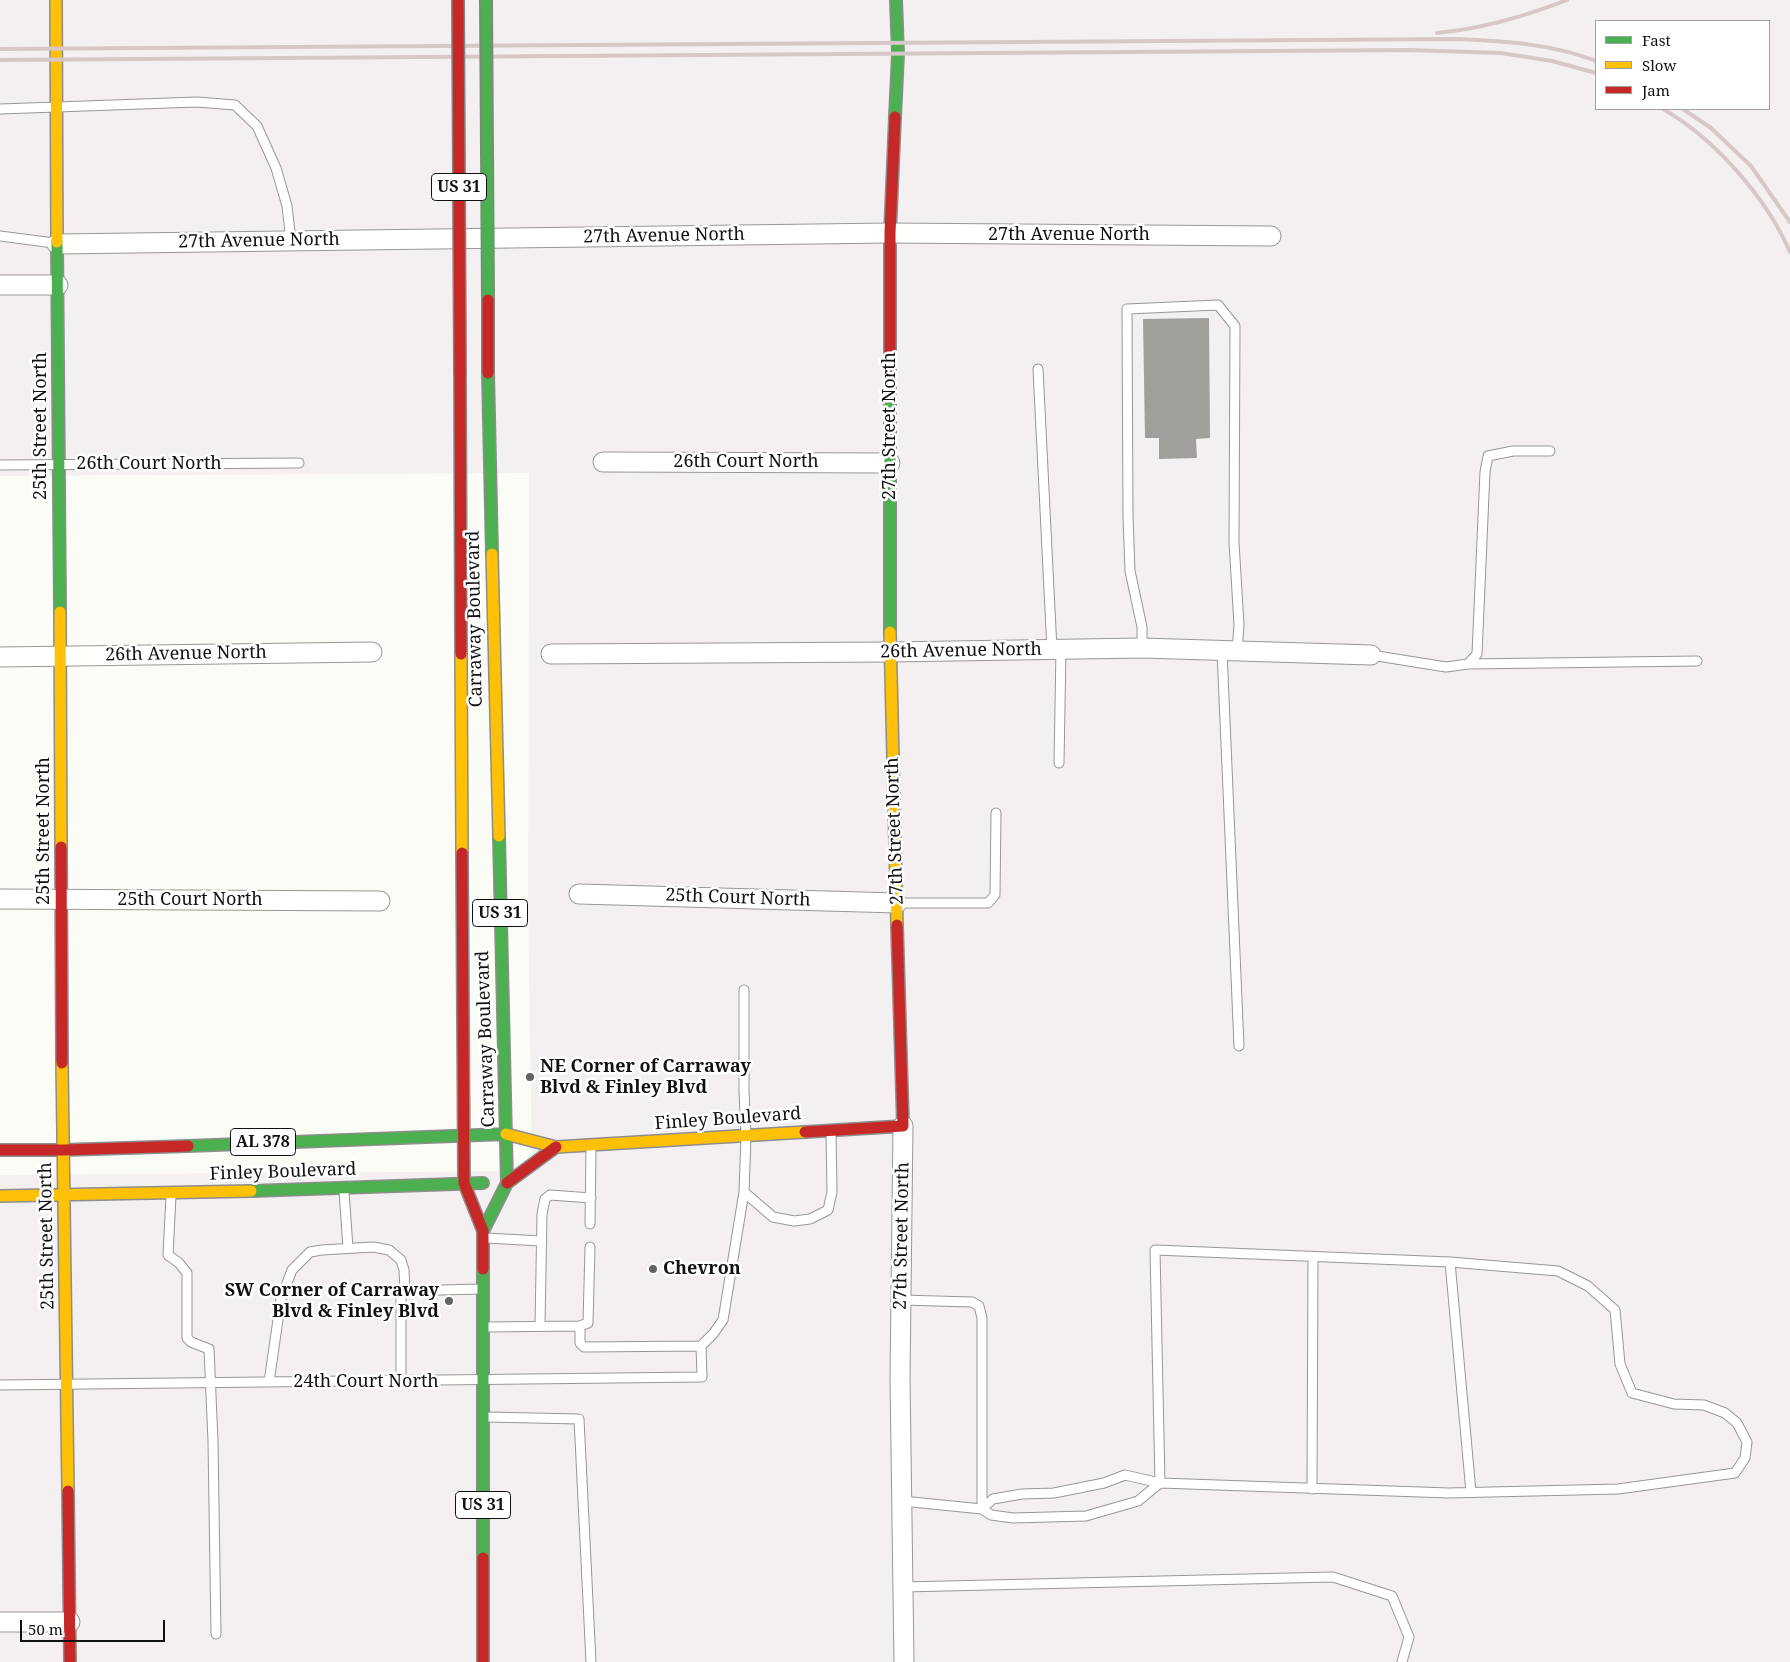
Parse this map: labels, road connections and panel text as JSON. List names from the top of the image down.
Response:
{
  "streets": {
    "main road": [
      "US 31",
      "25th Street North",
      "27th Street North",
      "Carraway Boulevard",
      "Finley Boulevard",
      "AL 378"
    ],
    "street": [
      "27th Avenue North",
      "26th Court North",
      "26th Avenue North",
      "25th Court North"
    ],
    "lane": ["24th Court North"]
  },
  "crossings": [
    ["27th Avenue North", "25th Street North"],
    ["27th Avenue North", "27th Street North"],
    ["25th Street North", "26th Court North"],
    ["25th Street North", "26th Avenue North"],
    ["25th Street North", "25th Court North"],
    ["25th Street North", "Finley Boulevard"],
    ["25th Street North", "24th Court North"],
    ["27th Street North", "26th Court North"],
    ["27th Street North", "26th Avenue North"],
    ["27th Street North", "25th Court North"],
    ["27th Street North", "Finley Boulevard"],
    ["Carraway Boulevard", "Finley Boulevard"],
    ["Carraway Boulevard", "24th Court North"]
  ],
  "places": ["NE Corner of Carraway Blvd & Finley Blvd", "Chevron", "SW Corner of Carraway Blvd & Finley Blvd"],
  "legend": ["Fast", "Slow", "Jam"],
  "scale_bar": "50 m"
}
